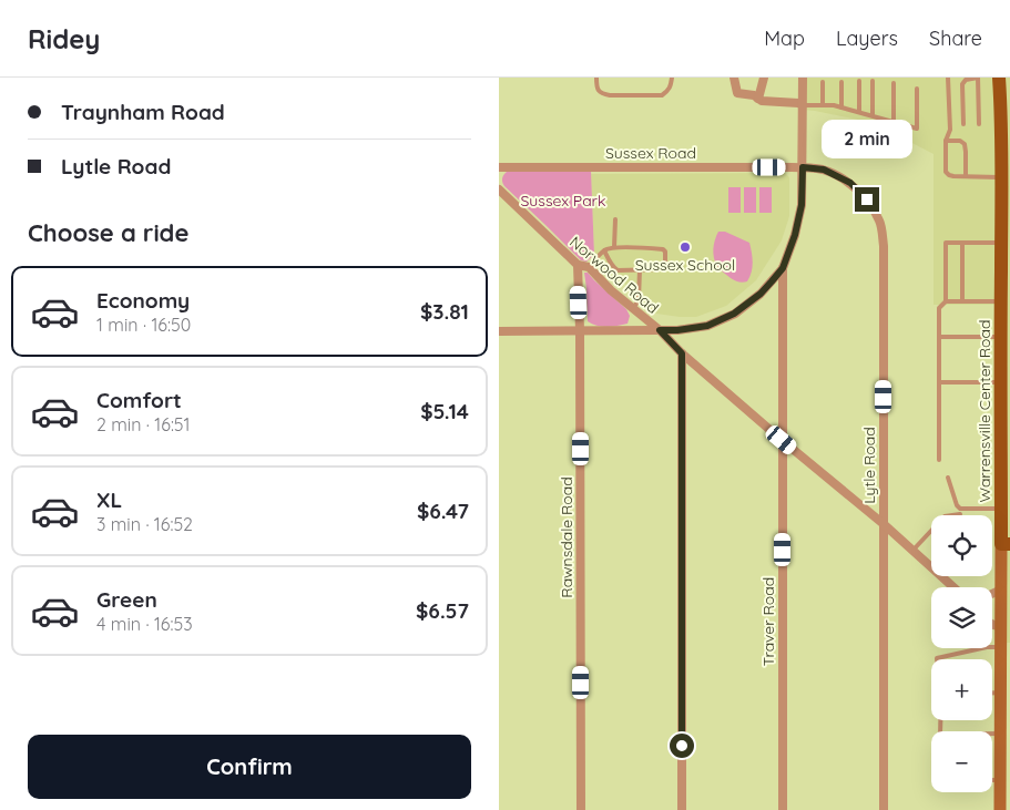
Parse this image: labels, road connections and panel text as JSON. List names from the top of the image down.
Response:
{
  "streets": {
    "main road": ["Warrensville Center Road"],
    "street": [
      "Sussex Road",
      "Norwood Road",
      "Lytle Road",
      "Rawnsdale Road",
      "Traver Road"
    ]
  },
  "crossings": [
    ["Sussex Road", "Lytle Road"],
    ["Norwood Road", "Lytle Road"],
    ["Norwood Road", "Rawnsdale Road"],
    ["Norwood Road", "Traver Road"]
  ],
  "parks": ["Sussex Park"],
  "places": ["Sussex School"],
  "page": {
    "header": "Ridey",
    "nav": ["Map", "Layers", "Share"],
    "banner": ["Traynham Road", "Lytle Road"],
    "bubble": "2 min",
    "heading": "Choose a ride",
    "list": [
      {
        "name": "Economy",
        "note": "1 min · 16:50",
        "value": "$3.81"
      },
      {
        "name": "Comfort",
        "note": "2 min · 16:51",
        "value": "$5.14"
      },
      {
        "name": "XL",
        "note": "3 min · 16:52",
        "value": "$6.47"
      },
      {
        "name": "Green",
        "note": "4 min · 16:53",
        "value": "$6.57"
      }
    ],
    "map_buttons": ["+", "−"],
    "buttons": "Confirm"
  }
}
